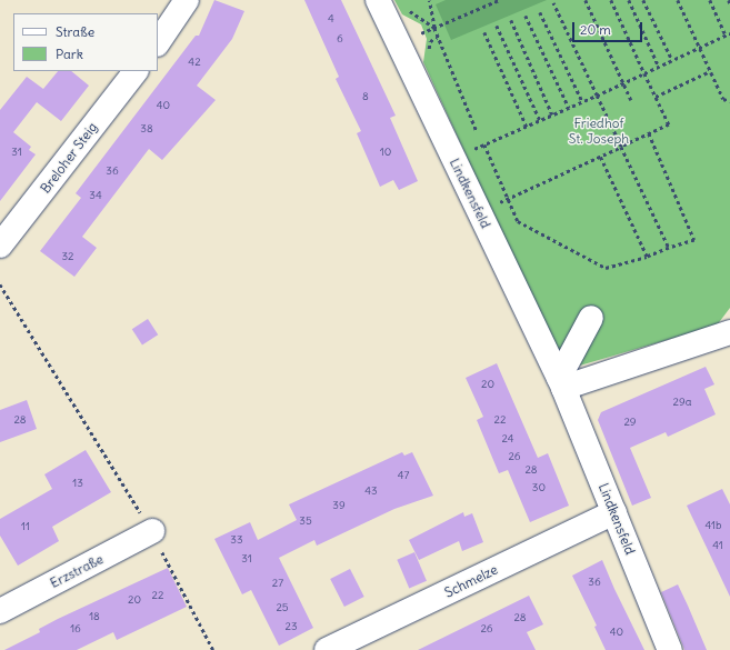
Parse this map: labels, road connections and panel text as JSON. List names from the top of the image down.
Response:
{
  "streets": {
    "street": [
      "Breloher Steig",
      "Lindkensfeld",
      "Erzstraße",
      "Schmelze"
    ]
  },
  "crossings": [
    ["Lindkensfeld", "Schmelze"]
  ],
  "parks": ["Friedhof St. Joseph"],
  "house_numbers": [
    "4",
    "6",
    "42",
    "8",
    "40",
    "38",
    "31",
    "10",
    "36",
    "34",
    "32",
    "20",
    "29a",
    "28",
    "22",
    "29",
    "24",
    "26",
    "28",
    "47",
    "13",
    "30",
    "43",
    "39",
    "35",
    "41b",
    "11",
    "33",
    "41",
    "31",
    "36",
    "27",
    "22",
    "20",
    "25",
    "18",
    "28",
    "23",
    "16",
    "26",
    "40"
  ],
  "legend": ["Straße", "Park"],
  "scale_bar": "20 m"
}
